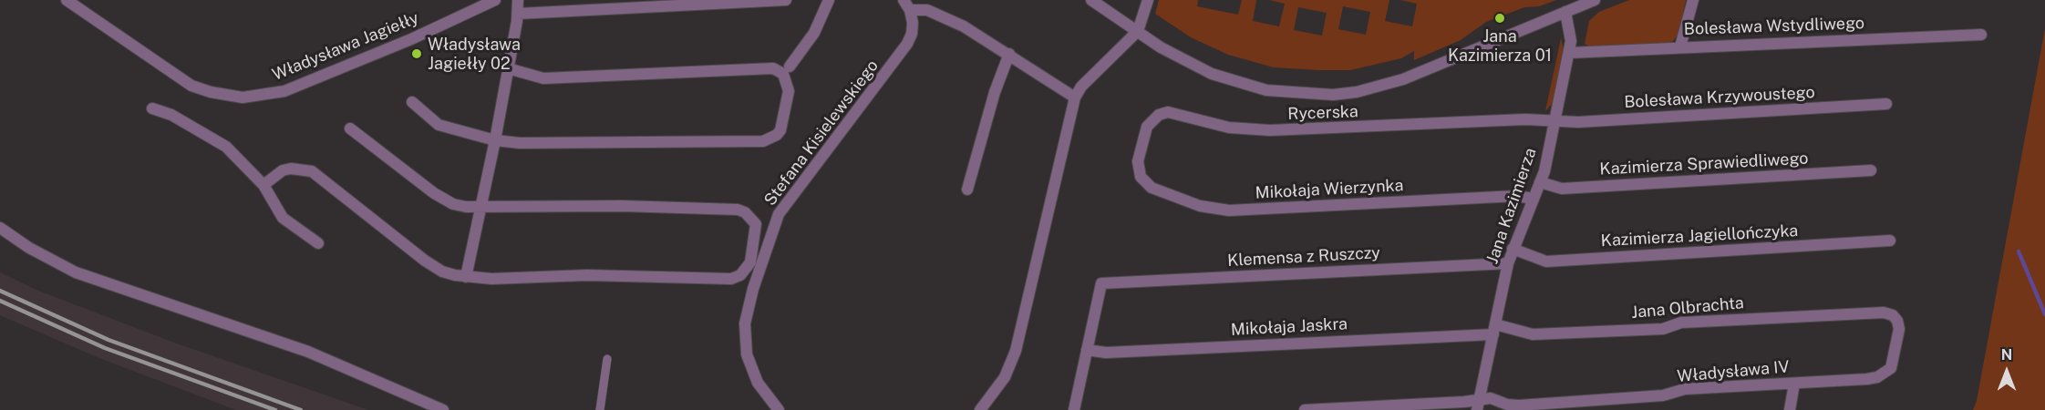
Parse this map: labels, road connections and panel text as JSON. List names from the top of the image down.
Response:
{
  "streets": {
    "street": [
      "Bolesława Wstydliwego",
      "Władysława Jagiełły",
      "Bolesława Krzywoustego",
      "Rycerska",
      "Stefana Kisielewskiego",
      "Kazimierza Sprawiedliwego",
      "Mikołaja Wierzynka",
      "Jana Kazimierza",
      "Kazimierza Jagiellończyka",
      "Klemensa z Ruszczy",
      "Jana Olbrachta",
      "Mikołaja Jaskra",
      "Władysława IV"
    ]
  },
  "crossings": [
    ["Bolesława Wstydliwego", "Jana Kazimierza"],
    ["Bolesława Krzywoustego", "Rycerska"],
    ["Bolesława Krzywoustego", "Jana Kazimierza"],
    ["Rycerska", "Mikołaja Wierzynka"],
    ["Rycerska", "Jana Kazimierza"],
    ["Kazimierza Sprawiedliwego", "Jana Kazimierza"],
    ["Mikołaja Wierzynka", "Jana Kazimierza"],
    ["Jana Kazimierza", "Kazimierza Jagiellończyka"],
    ["Jana Kazimierza", "Klemensa z Ruszczy"],
    ["Jana Kazimierza", "Jana Olbrachta"],
    ["Jana Kazimierza", "Mikołaja Jaskra"],
    ["Jana Kazimierza", "Władysława IV"],
    ["Klemensa z Ruszczy", "Mikołaja Jaskra"],
    ["Jana Olbrachta", "Mikołaja Jaskra"],
    ["Jana Olbrachta", "Władysława IV"]
  ],
  "places": ["Jana Kazimierza 01", "Władysława Jagiełły 02"],
  "north": "top"
}
